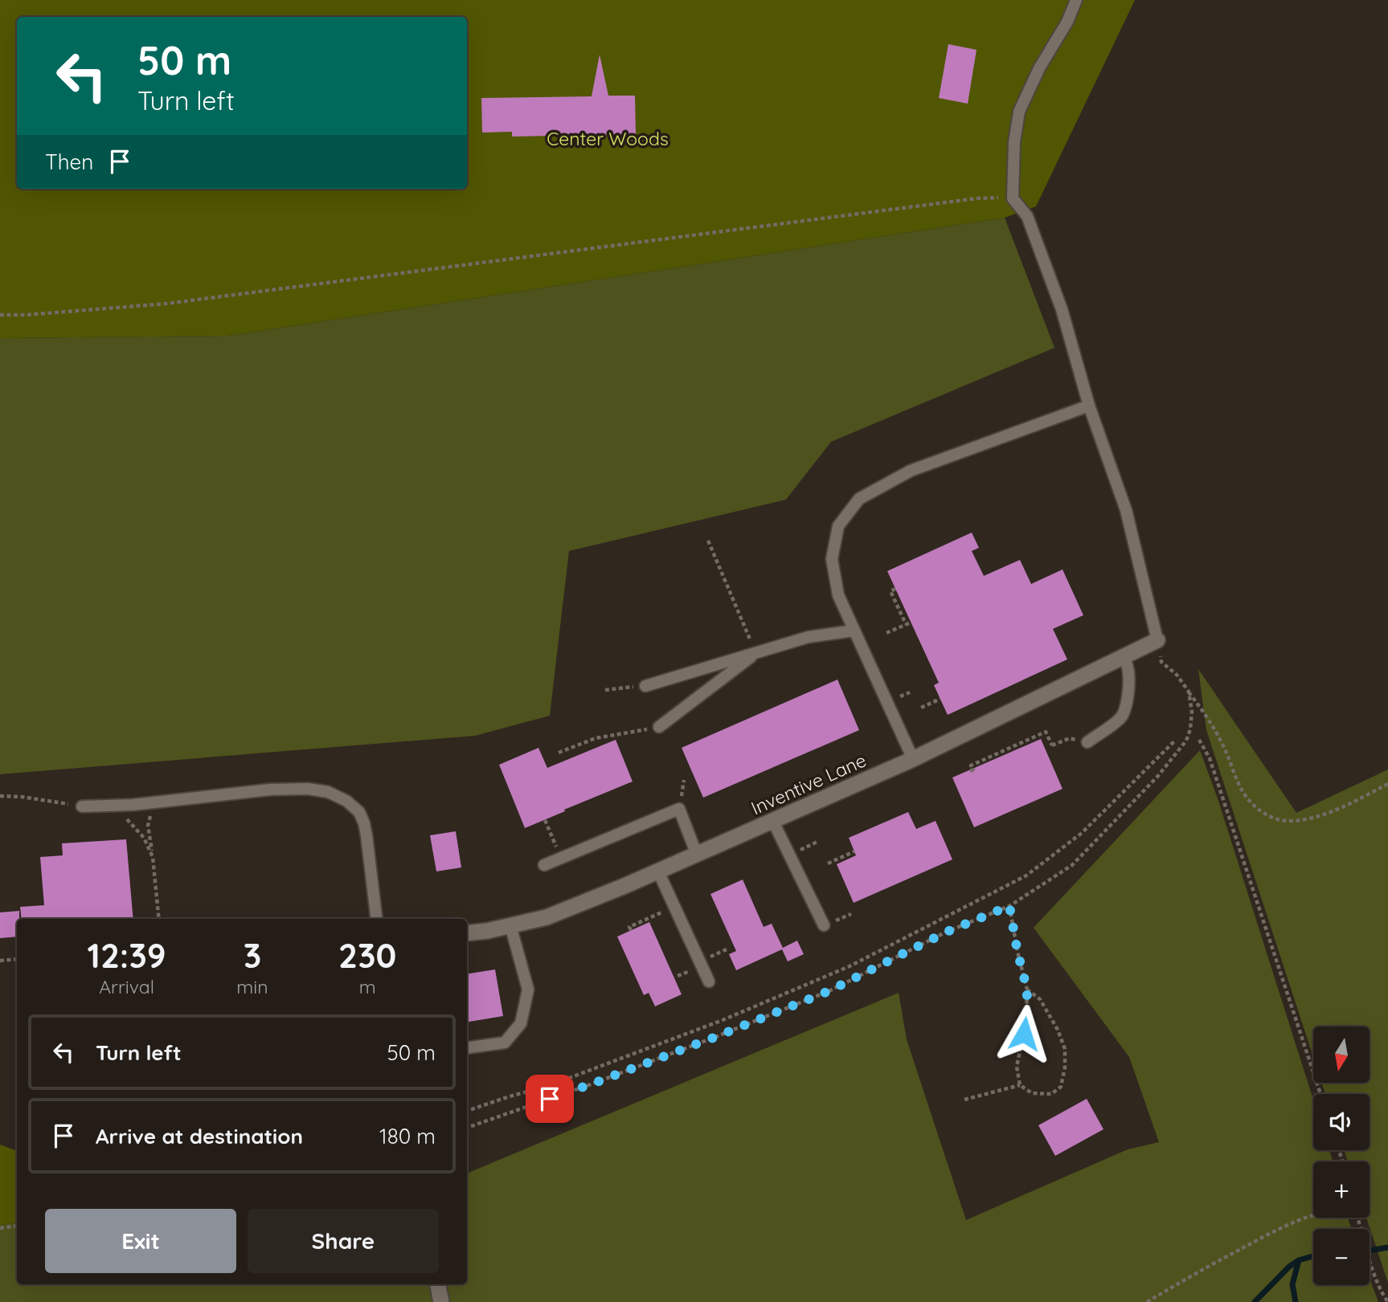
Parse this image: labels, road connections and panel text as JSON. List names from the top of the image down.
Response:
{
  "streets": {
    "street": ["Inventive Lane"]
  },
  "parks": ["Center Woods"],
  "north": "bottom",
  "page": {
    "turn": ["50 m", "Turn left"],
    "then": "Then",
    "eta": [
      "12:39",
      "Arrival",
      "3",
      "min",
      "230",
      "m"
    ],
    "list": [
      {
        "name": "Turn left",
        "value": "50 m"
      },
      {
        "name": "Arrive at destination",
        "value": "180 m"
      }
    ],
    "map_buttons": ["+", "−"],
    "buttons": ["Exit", "Share"]
  }
}
